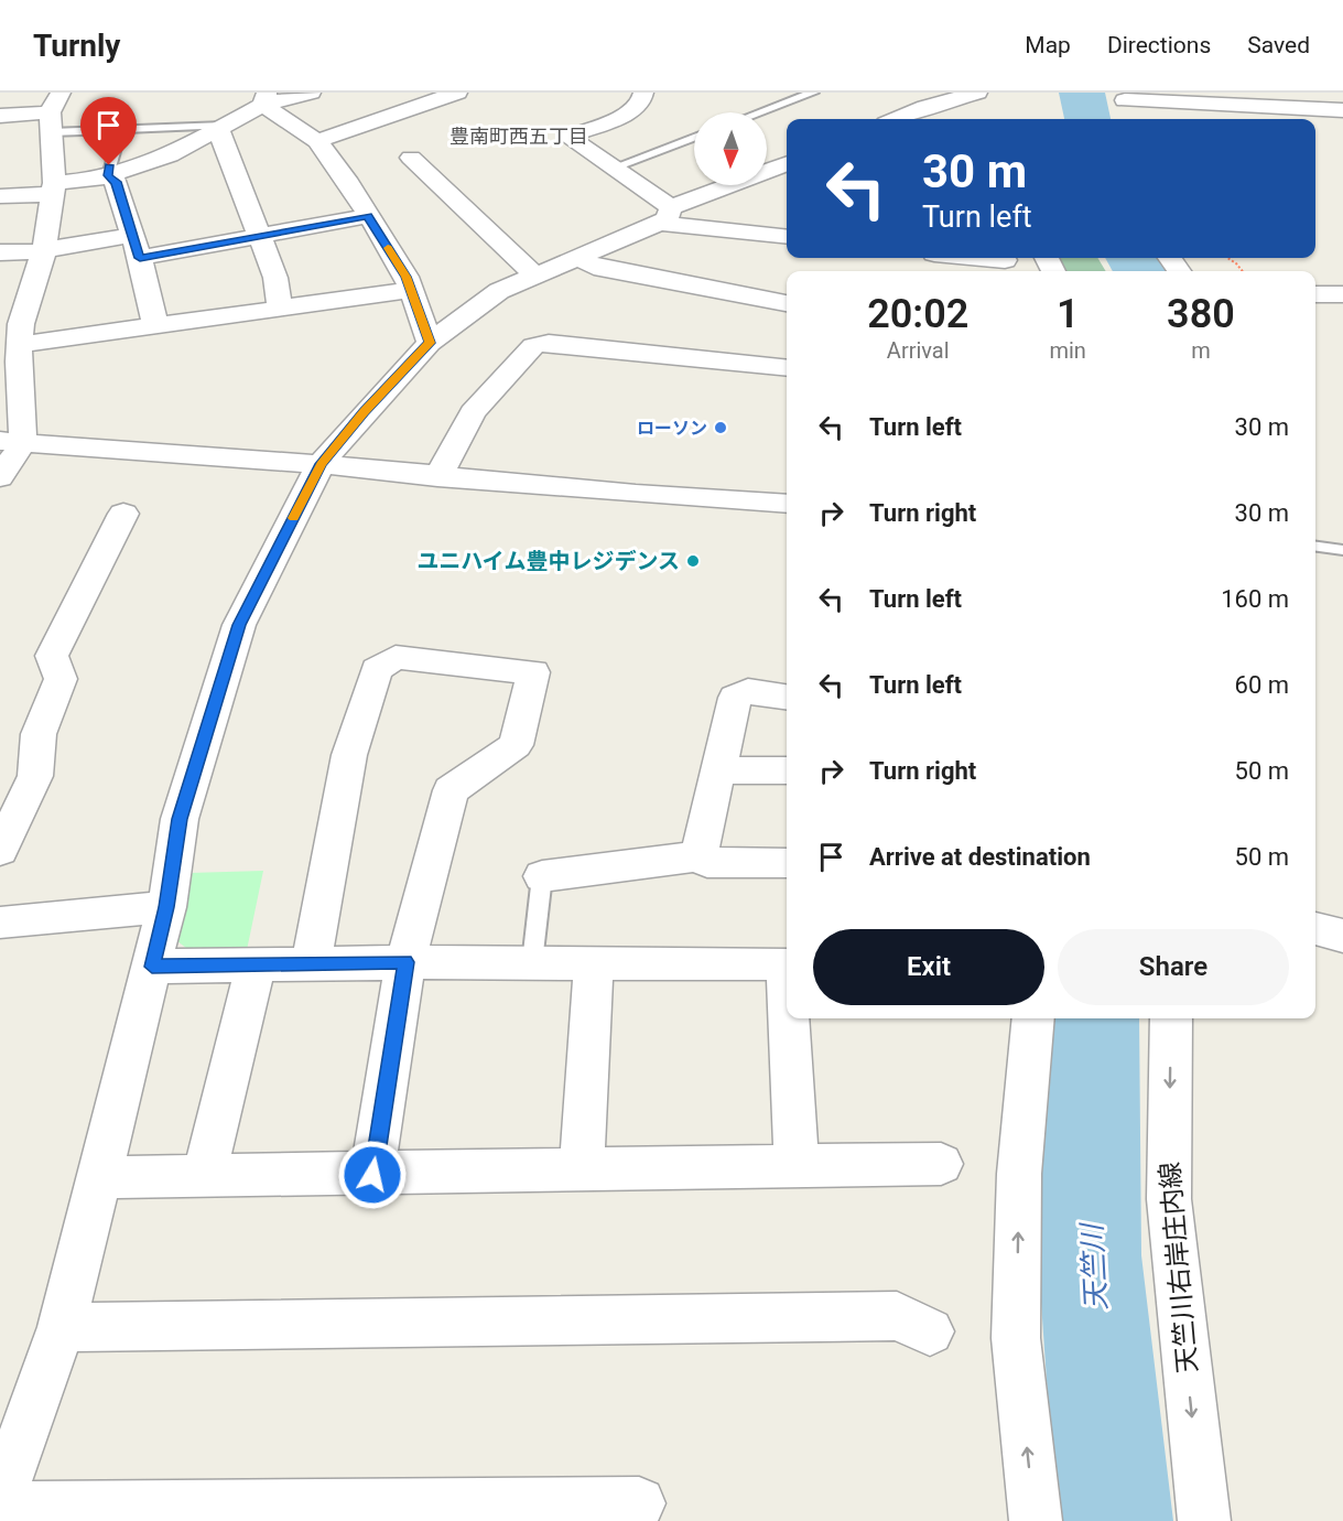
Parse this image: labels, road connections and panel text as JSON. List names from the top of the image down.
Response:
{
  "streets": {
    "street": ["天竺川右岸庄内線"]
  },
  "districts": ["豊南町西五丁目"],
  "water": ["天竺川"],
  "places": ["ローソン", "ユニハイム豊中レジデンス"],
  "north": "bottom",
  "page": {
    "header": "Turnly",
    "nav": ["Map", "Directions", "Saved"],
    "turn": ["30 m", "Turn left"],
    "eta": [
      "20:02",
      "Arrival",
      "1",
      "min",
      "380",
      "m"
    ],
    "list": [
      {
        "name": "Turn left",
        "value": "30 m"
      },
      {
        "name": "Turn right",
        "value": "30 m"
      },
      {
        "name": "Turn left",
        "value": "160 m"
      },
      {
        "name": "Turn left",
        "value": "60 m"
      },
      {
        "name": "Turn right",
        "value": "50 m"
      },
      {
        "name": "Arrive at destination",
        "value": "50 m"
      }
    ],
    "buttons": ["Exit", "Share"]
  }
}
